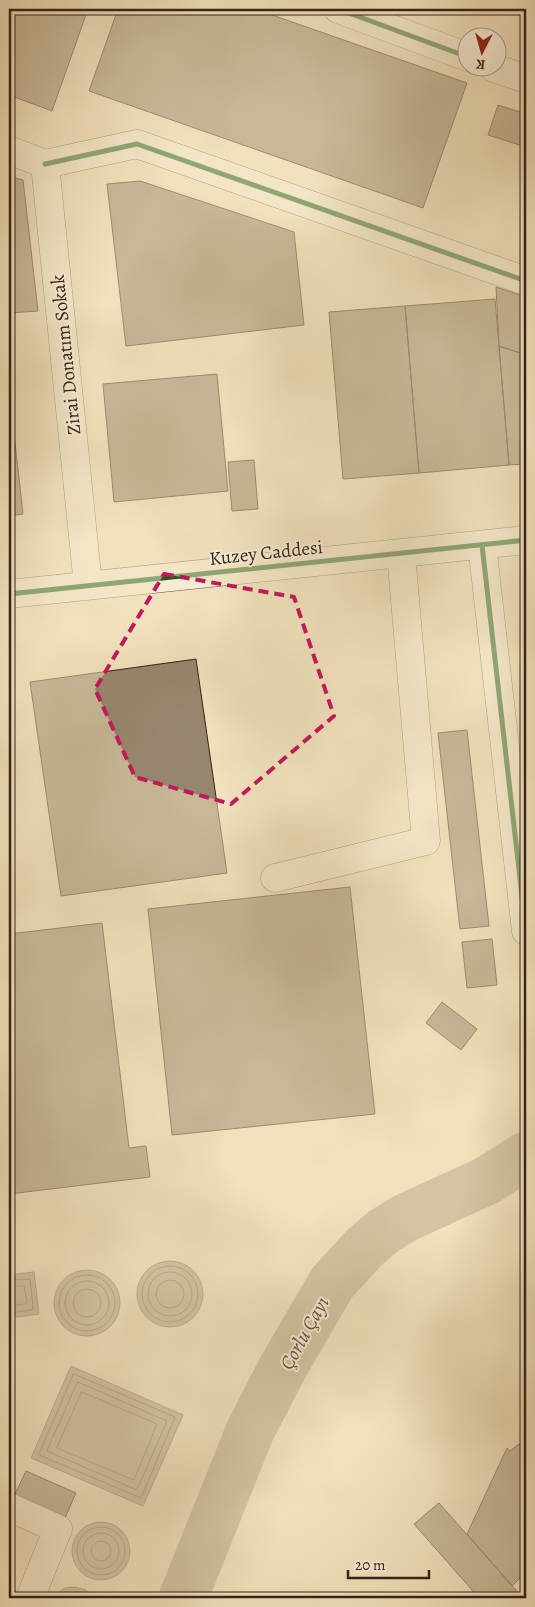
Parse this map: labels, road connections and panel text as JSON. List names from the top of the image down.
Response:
{
  "streets": {
    "street": ["Zirai Donatım Sokak", "Kuzey Caddesi"]
  },
  "crossings": [
    ["Zirai Donatım Sokak", "Kuzey Caddesi"]
  ],
  "water": ["Çorlu Çayı"],
  "scale_bar": "20 m",
  "north": "bottom"
}
